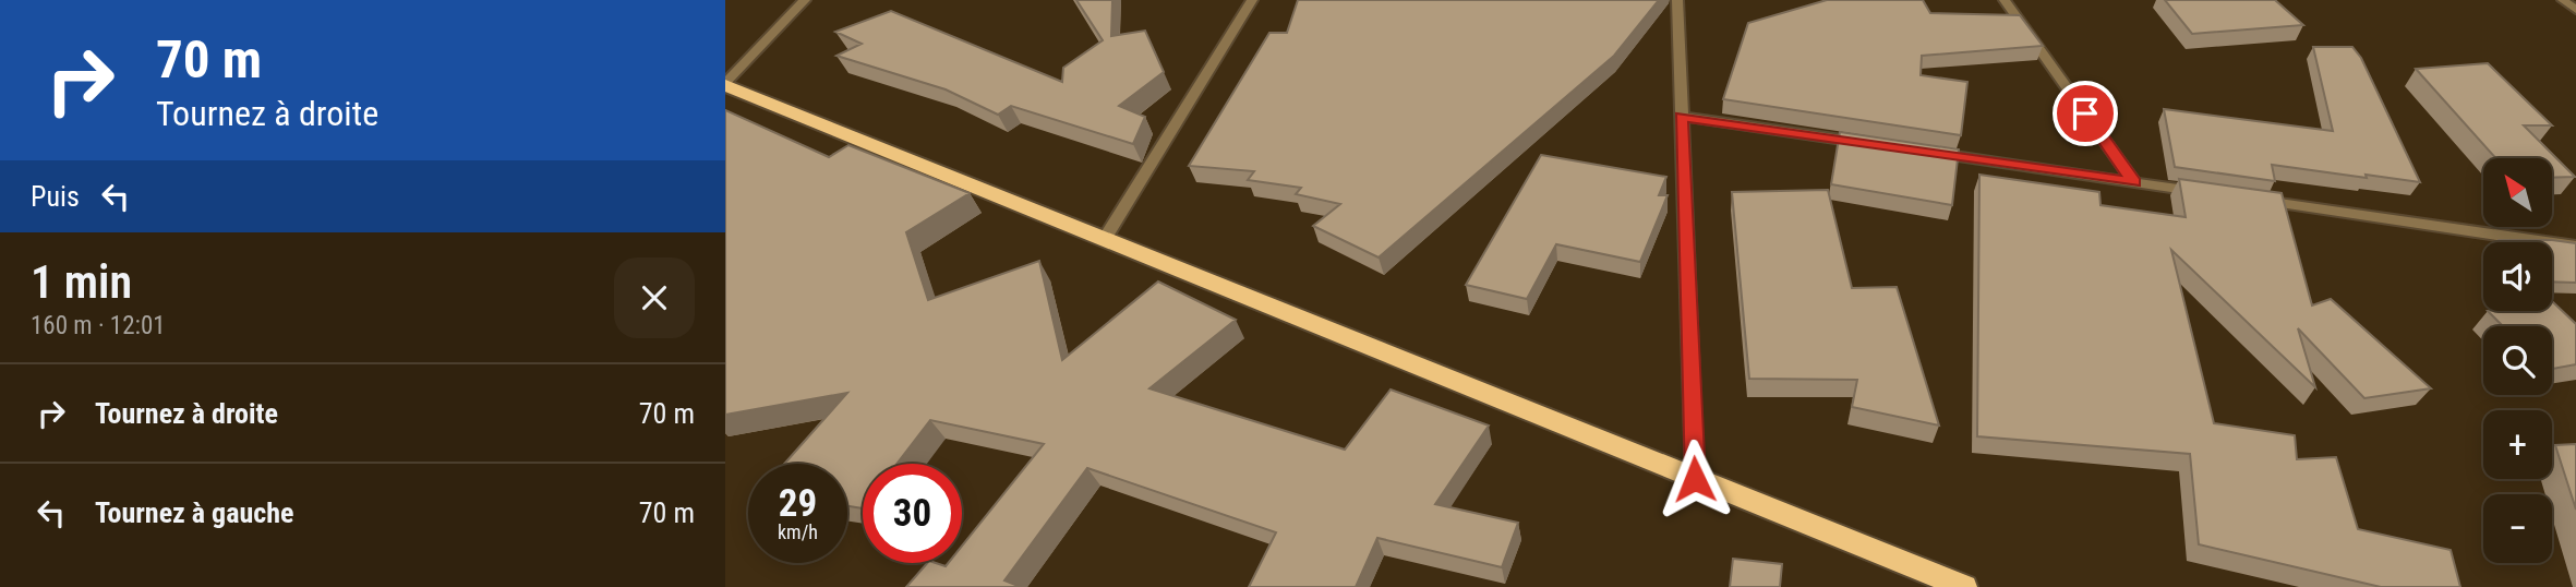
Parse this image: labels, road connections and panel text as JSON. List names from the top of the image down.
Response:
{
  "north": "top left",
  "page": {
    "turn": ["70 m", "Tournez à droite"],
    "map_buttons": ["+", "−"],
    "then": "Puis",
    "heading": ["1 min", "160 m · 12:01"],
    "list": [
      {
        "name": "Tournez à droite",
        "value": "70 m"
      },
      {
        "name": "Tournez à gauche",
        "value": "70 m"
      }
    ],
    "speed": "29 km/h",
    "limit": "30"
  }
}
